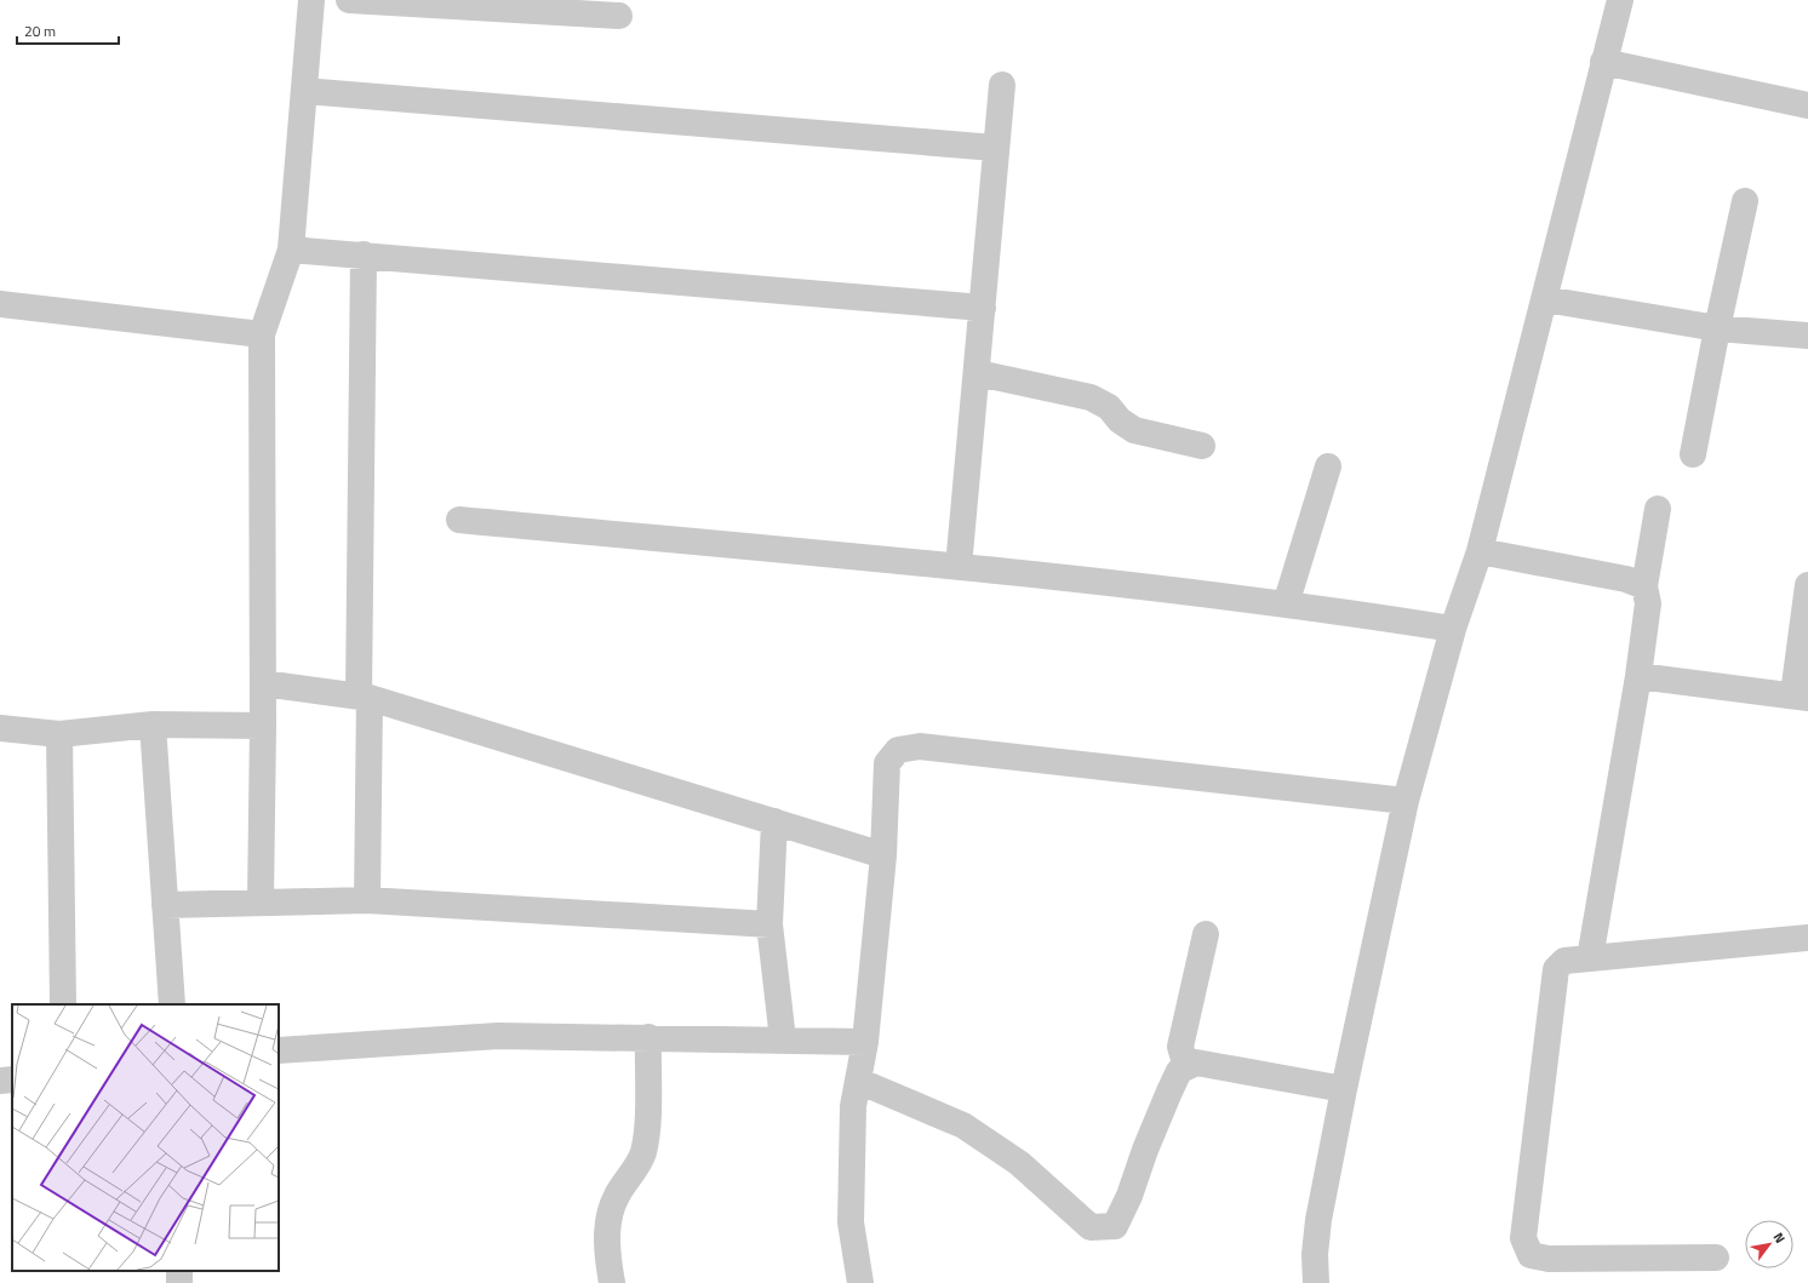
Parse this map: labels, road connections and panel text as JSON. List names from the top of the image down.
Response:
{
  "scale_bar": "20 m",
  "north": "top right"
}
